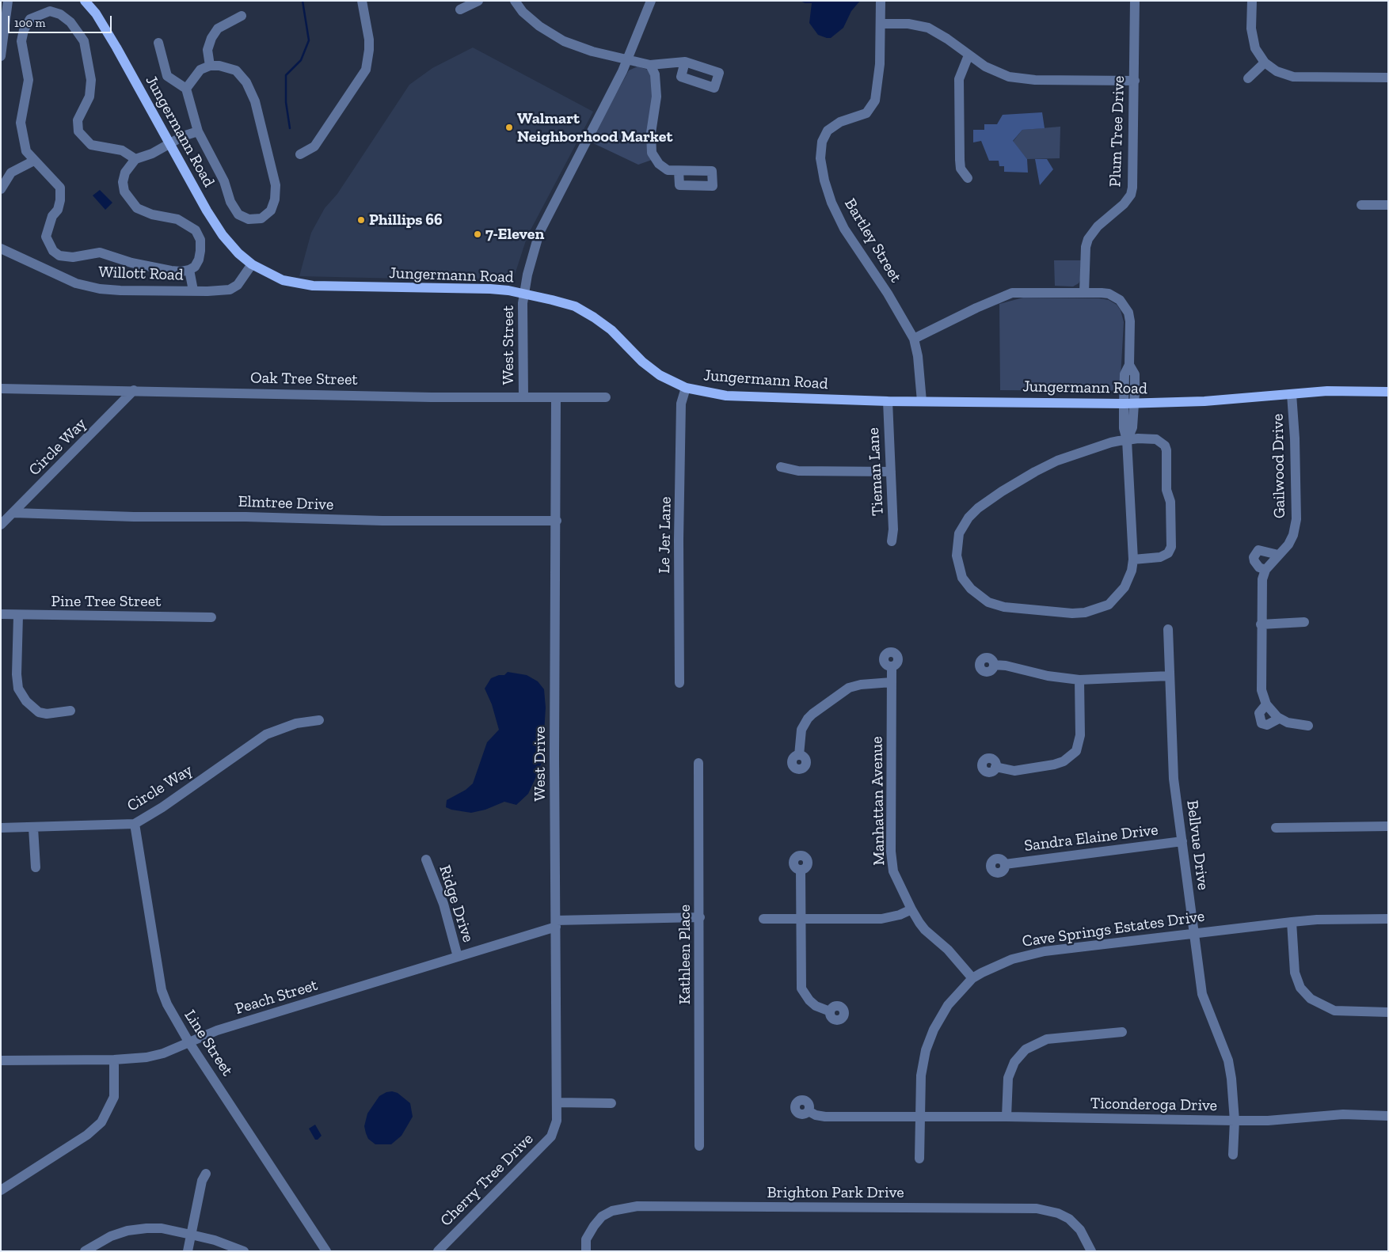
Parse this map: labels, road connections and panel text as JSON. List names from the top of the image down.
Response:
{
  "streets": {
    "main road": ["Jungermann Road"],
    "street": [
      "Plum Tree Drive",
      "Bartley Street",
      "Willott Road",
      "West Street",
      "Oak Tree Street",
      "Circle Way",
      "Gailwood Drive",
      "Tieman Lane",
      "Elmtree Drive",
      "Le Jer Lane",
      "Pine Tree Street",
      "West Drive",
      "Manhattan Avenue",
      "Sandra Elaine Drive",
      "Bellvue Drive",
      "Ridge Drive",
      "Cave Springs Estates Drive",
      "Kathleen Place",
      "Peach Street",
      "Line Street",
      "Ticonderoga Drive",
      "Cherry Tree Drive",
      "Brighton Park Drive"
    ]
  },
  "crossings": [
    ["Jungermann Road", "Bartley Street"],
    ["Jungermann Road", "Willott Road"],
    ["Jungermann Road", "West Street"],
    ["Jungermann Road", "Gailwood Drive"],
    ["Jungermann Road", "Tieman Lane"],
    ["Jungermann Road", "Le Jer Lane"],
    ["West Street", "Oak Tree Street"],
    ["Oak Tree Street", "Circle Way"],
    ["Oak Tree Street", "West Drive"],
    ["Circle Way", "Elmtree Drive"],
    ["Circle Way", "Line Street"],
    ["Elmtree Drive", "West Drive"],
    ["West Drive", "Peach Street"],
    ["West Drive", "Cherry Tree Drive"],
    ["Manhattan Avenue", "Cave Springs Estates Drive"],
    ["Sandra Elaine Drive", "Bellvue Drive"],
    ["Bellvue Drive", "Cave Springs Estates Drive"],
    ["Bellvue Drive", "Ticonderoga Drive"],
    ["Ridge Drive", "Peach Street"],
    ["Cave Springs Estates Drive", "Ticonderoga Drive"],
    ["Kathleen Place", "Peach Street"],
    ["Peach Street", "Line Street"]
  ],
  "places": ["Walmart Neighborhood Market", "Phillips 66", "7-Eleven"],
  "scale_bar": "100 m"
}
